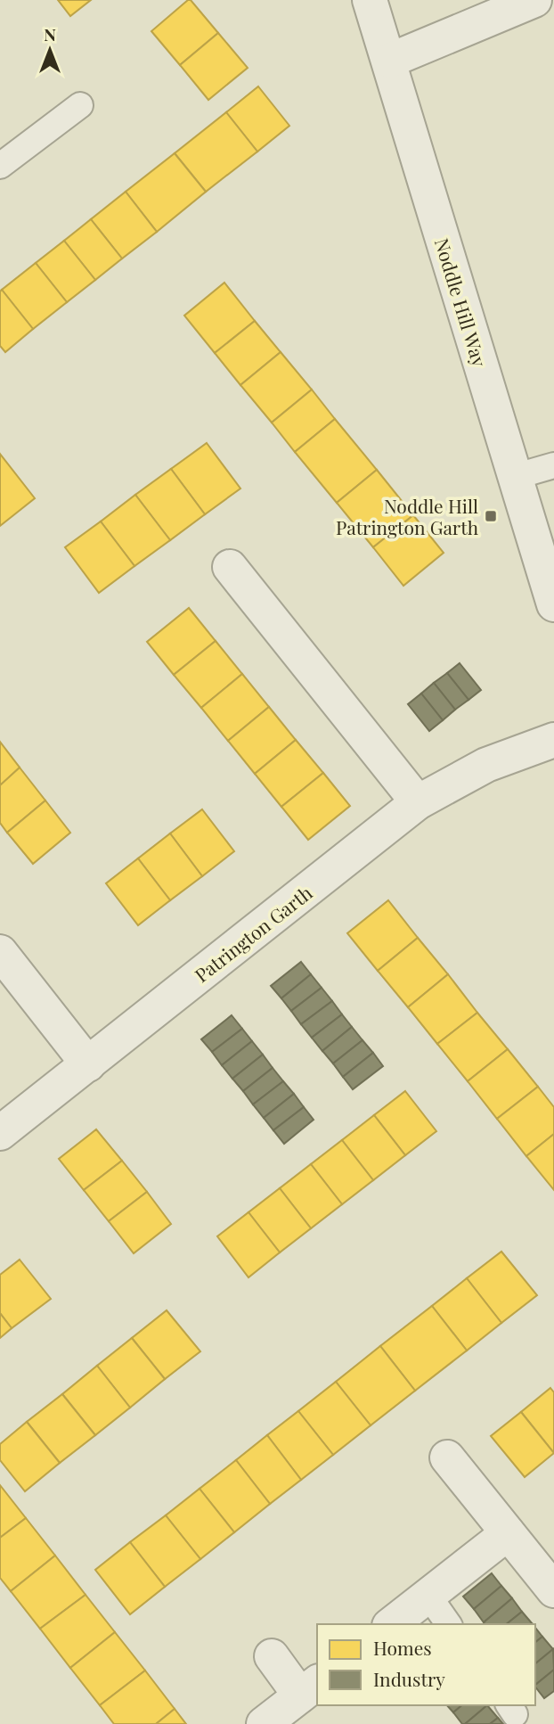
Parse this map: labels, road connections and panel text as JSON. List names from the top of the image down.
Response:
{
  "streets": {
    "street": ["Noddle Hill Way", "Patrington Garth"]
  },
  "places": {
    "transit": ["Noddle Hill Patrington Garth"]
  },
  "legend": ["Homes", "Industry"],
  "north": "top"
}
